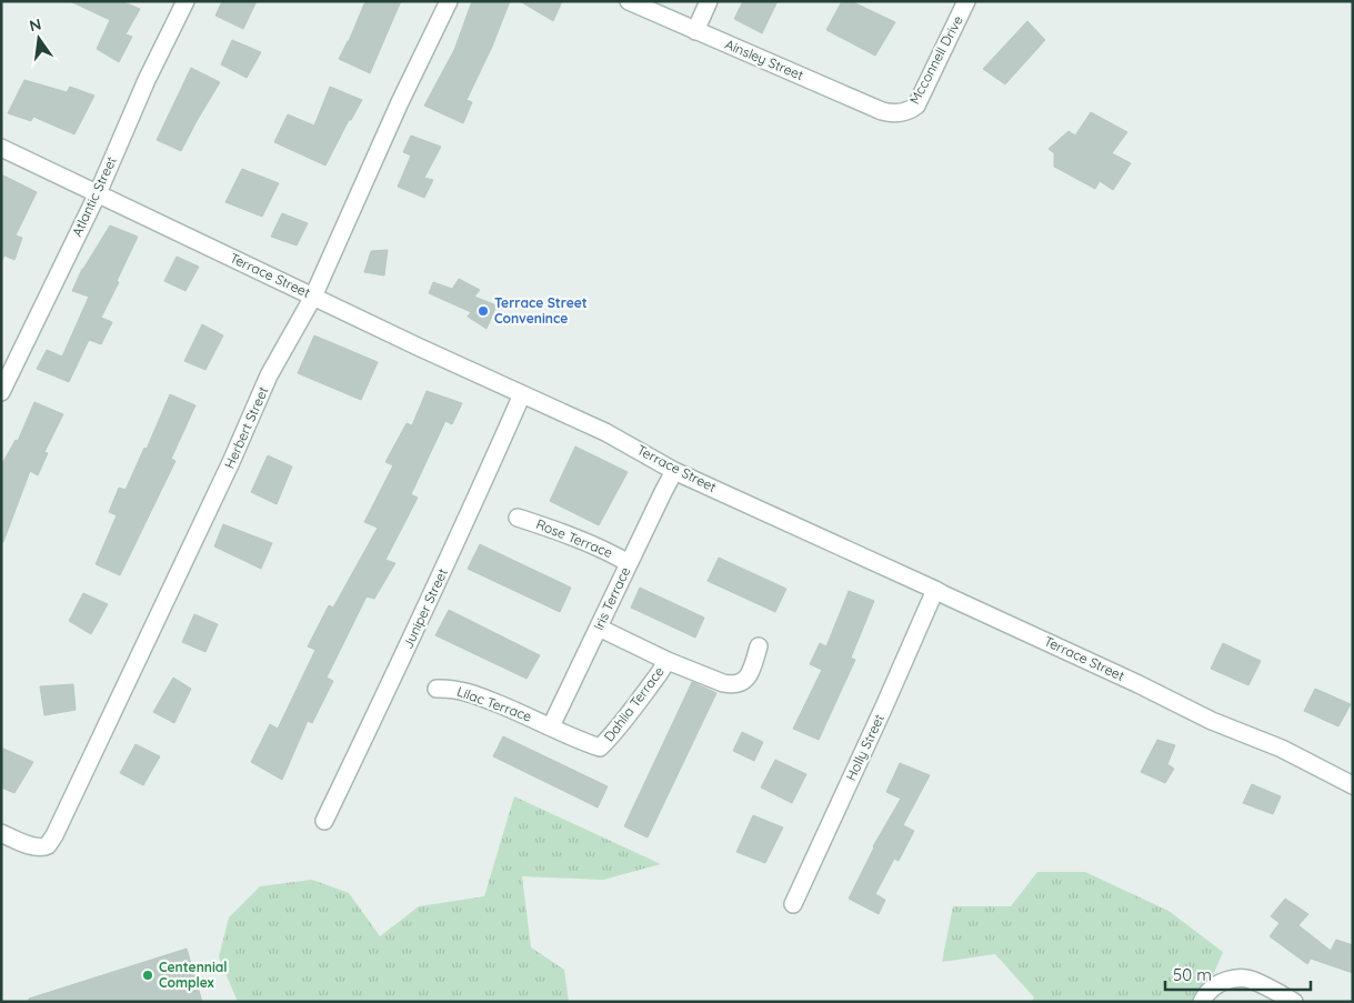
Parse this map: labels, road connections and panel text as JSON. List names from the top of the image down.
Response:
{
  "streets": {
    "street": [
      "Ainsley Street",
      "Mcconnell Drive",
      "Atlantic Street",
      "Terrace Street",
      "Herbert Street",
      "Rose Terrace",
      "Iris Terrace",
      "Juniper Street",
      "Lilac Terrace",
      "Dahlia Terrace",
      "Holly Street"
    ]
  },
  "crossings": [
    ["Ainsley Street", "Mcconnell Drive"],
    ["Atlantic Street", "Terrace Street"],
    ["Terrace Street", "Herbert Street"],
    ["Terrace Street", "Iris Terrace"],
    ["Terrace Street", "Juniper Street"],
    ["Terrace Street", "Holly Street"],
    ["Rose Terrace", "Iris Terrace"],
    ["Iris Terrace", "Lilac Terrace"],
    ["Lilac Terrace", "Dahlia Terrace"]
  ],
  "places": ["Terrace Street Convenince", "Centennial Complex"],
  "scale_bar": "50 m",
  "north": "top"
}
